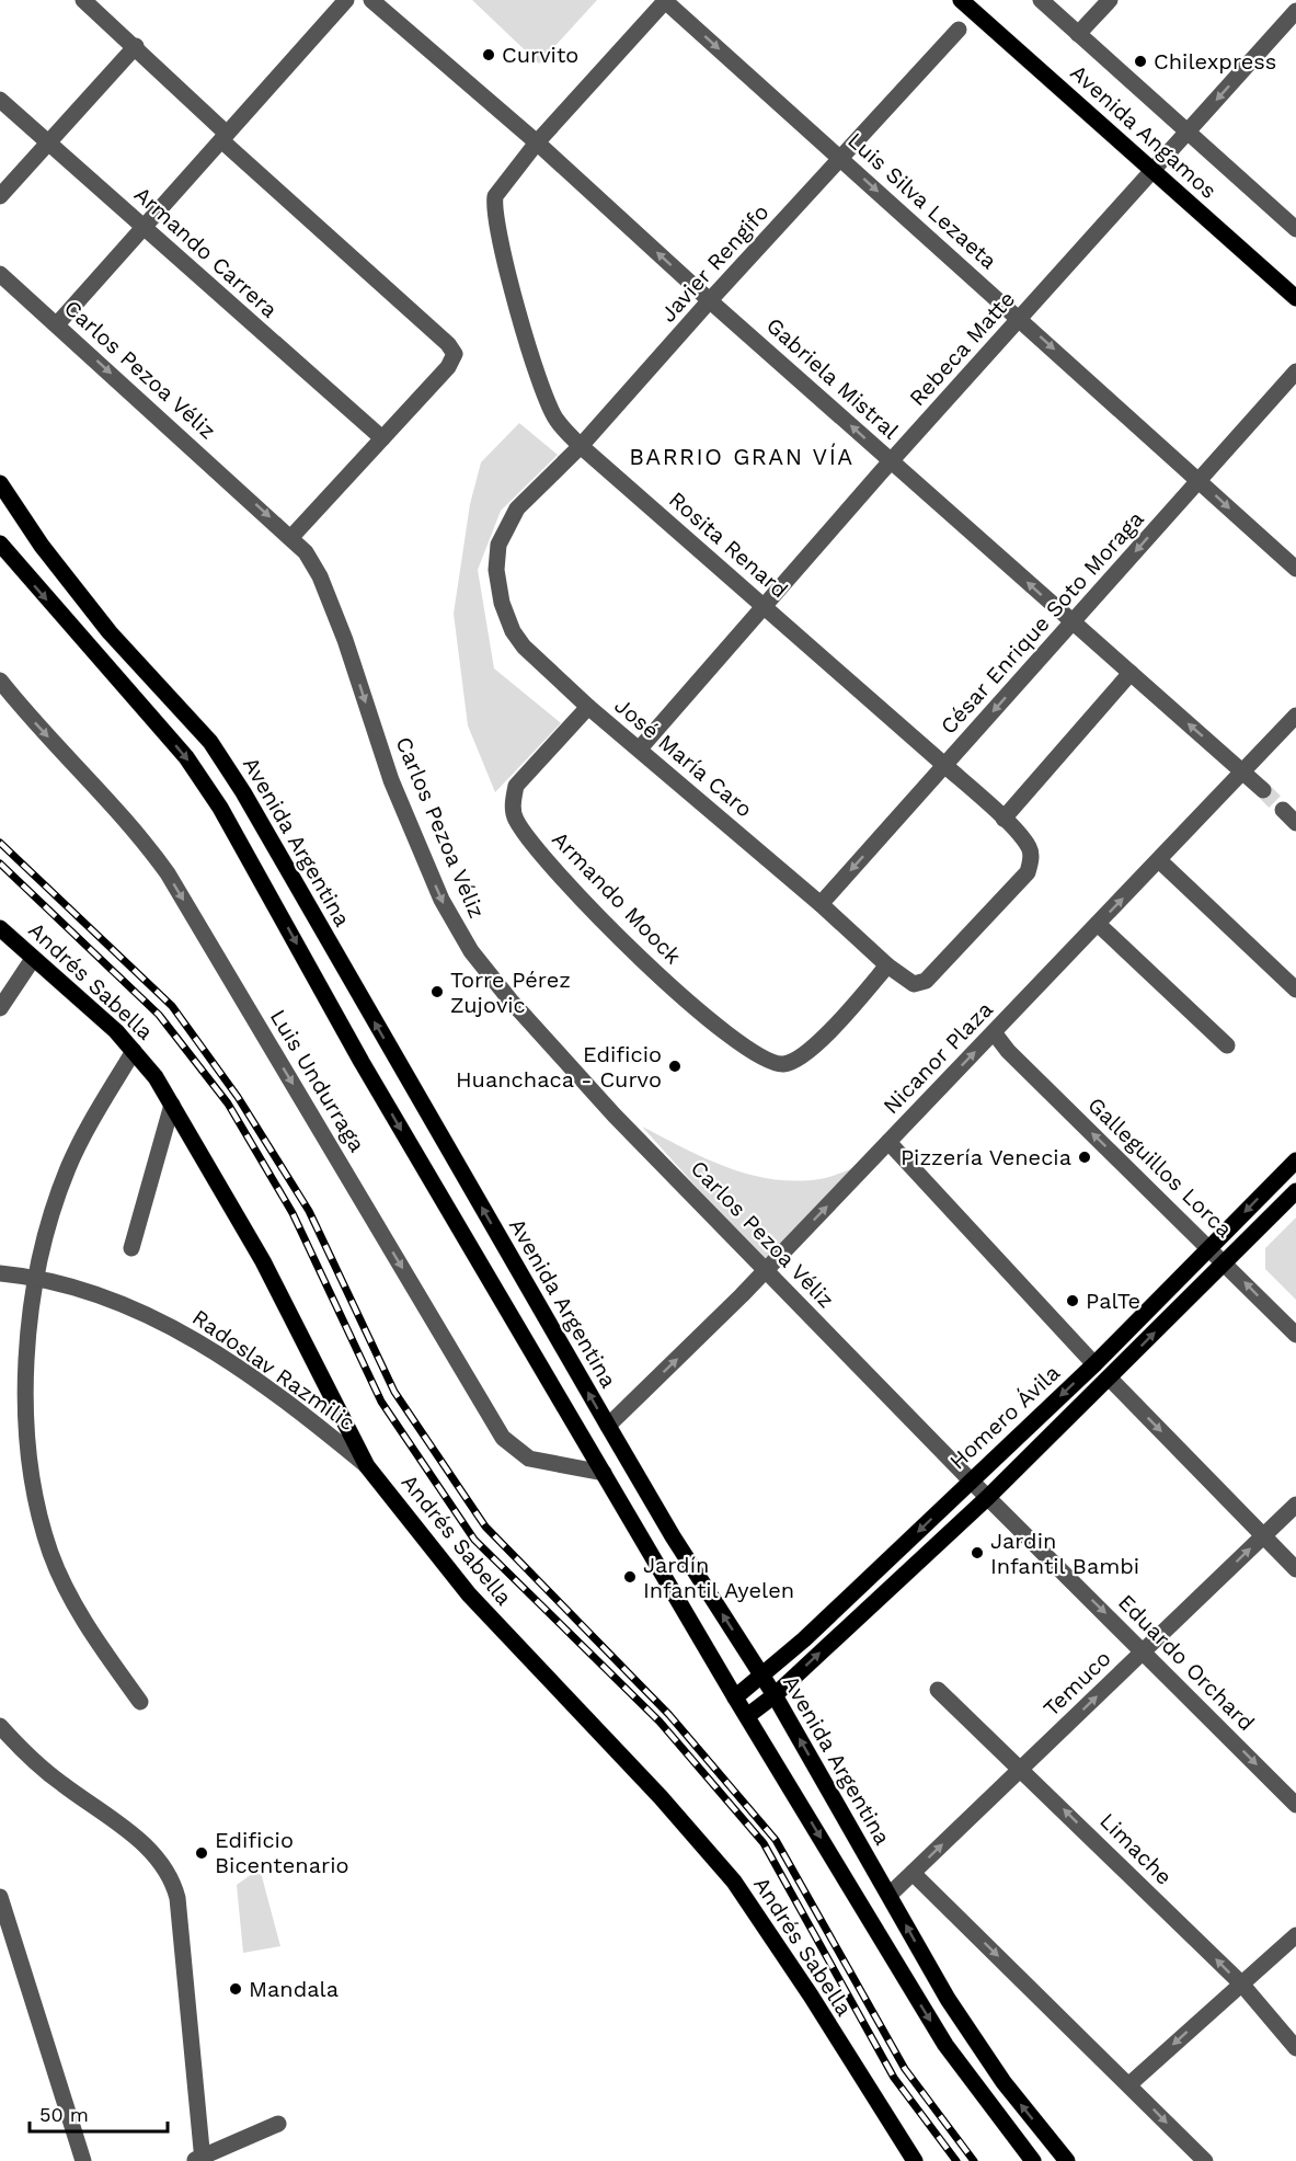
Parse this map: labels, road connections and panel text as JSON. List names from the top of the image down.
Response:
{
  "streets": {
    "main road": [
      "Avenida Angamos",
      "Avenida Argentina",
      "Andrés Sabella",
      "Homero Ávila"
    ],
    "street": [
      "Luis Silva Lezaeta",
      "Armando Carrera",
      "Javier Rengifo",
      "Rebeca Matte",
      "Carlos Pezoa Véliz",
      "Gabriela Mistral",
      "Rosita Renard",
      "César Enrique Soto Moraga",
      "José María Caro",
      "Armando Moock",
      "Nicanor Plaza",
      "Luis Undurraga",
      "Galleguillos Lorca",
      "Radoslav Razmilic",
      "Eduardo Orchard",
      "Temuco",
      "Limache"
    ]
  },
  "crossings": [
    ["Avenida Angamos", "Rebeca Matte"],
    ["Luis Silva Lezaeta", "Javier Rengifo"],
    ["Luis Silva Lezaeta", "Rebeca Matte"],
    ["Luis Silva Lezaeta", "César Enrique Soto Moraga"],
    ["Javier Rengifo", "Gabriela Mistral"],
    ["Javier Rengifo", "Rosita Renard"],
    ["Javier Rengifo", "José María Caro"],
    ["Rebeca Matte", "Gabriela Mistral"],
    ["Rebeca Matte", "Rosita Renard"],
    ["Rebeca Matte", "José María Caro"],
    ["Carlos Pezoa Véliz", "Nicanor Plaza"],
    ["Carlos Pezoa Véliz", "Homero Ávila"],
    ["Carlos Pezoa Véliz", "Eduardo Orchard"],
    ["Gabriela Mistral", "Rosita Renard"],
    ["Gabriela Mistral", "César Enrique Soto Moraga"],
    ["Gabriela Mistral", "Nicanor Plaza"],
    ["Rosita Renard", "César Enrique Soto Moraga"],
    ["Rosita Renard", "José María Caro"],
    ["César Enrique Soto Moraga", "José María Caro"],
    ["José María Caro", "Armando Moock"],
    ["Avenida Argentina", "Nicanor Plaza"],
    ["Avenida Argentina", "Homero Ávila"],
    ["Avenida Argentina", "Temuco"],
    ["Andrés Sabella", "Radoslav Razmilic"],
    ["Nicanor Plaza", "Galleguillos Lorca"],
    ["Galleguillos Lorca", "Homero Ávila"],
    ["Homero Ávila", "Eduardo Orchard"],
    ["Eduardo Orchard", "Temuco"],
    ["Temuco", "Limache"]
  ],
  "one_way": [
    "Luis Silva Lezaeta",
    "Carlos Pezoa Véliz",
    "Gabriela Mistral",
    "Nicanor Plaza",
    "Luis Undurraga",
    "Galleguillos Lorca",
    "Eduardo Orchard",
    "Temuco",
    "Limache"
  ],
  "districts": ["BARRIO GRAN VÍA"],
  "places": [
    "Curvito",
    "Chilexpress",
    "Torre Pérez Zujovic",
    "Edificio Huanchaca - Curvo",
    "Pizzería Venecia",
    "PalTe",
    "Jardin Infantil Bambi",
    "Jardín Infantil Ayelen",
    "Edificio Bicentenario",
    "Mandala"
  ],
  "scale_bar": "50 m"
}
